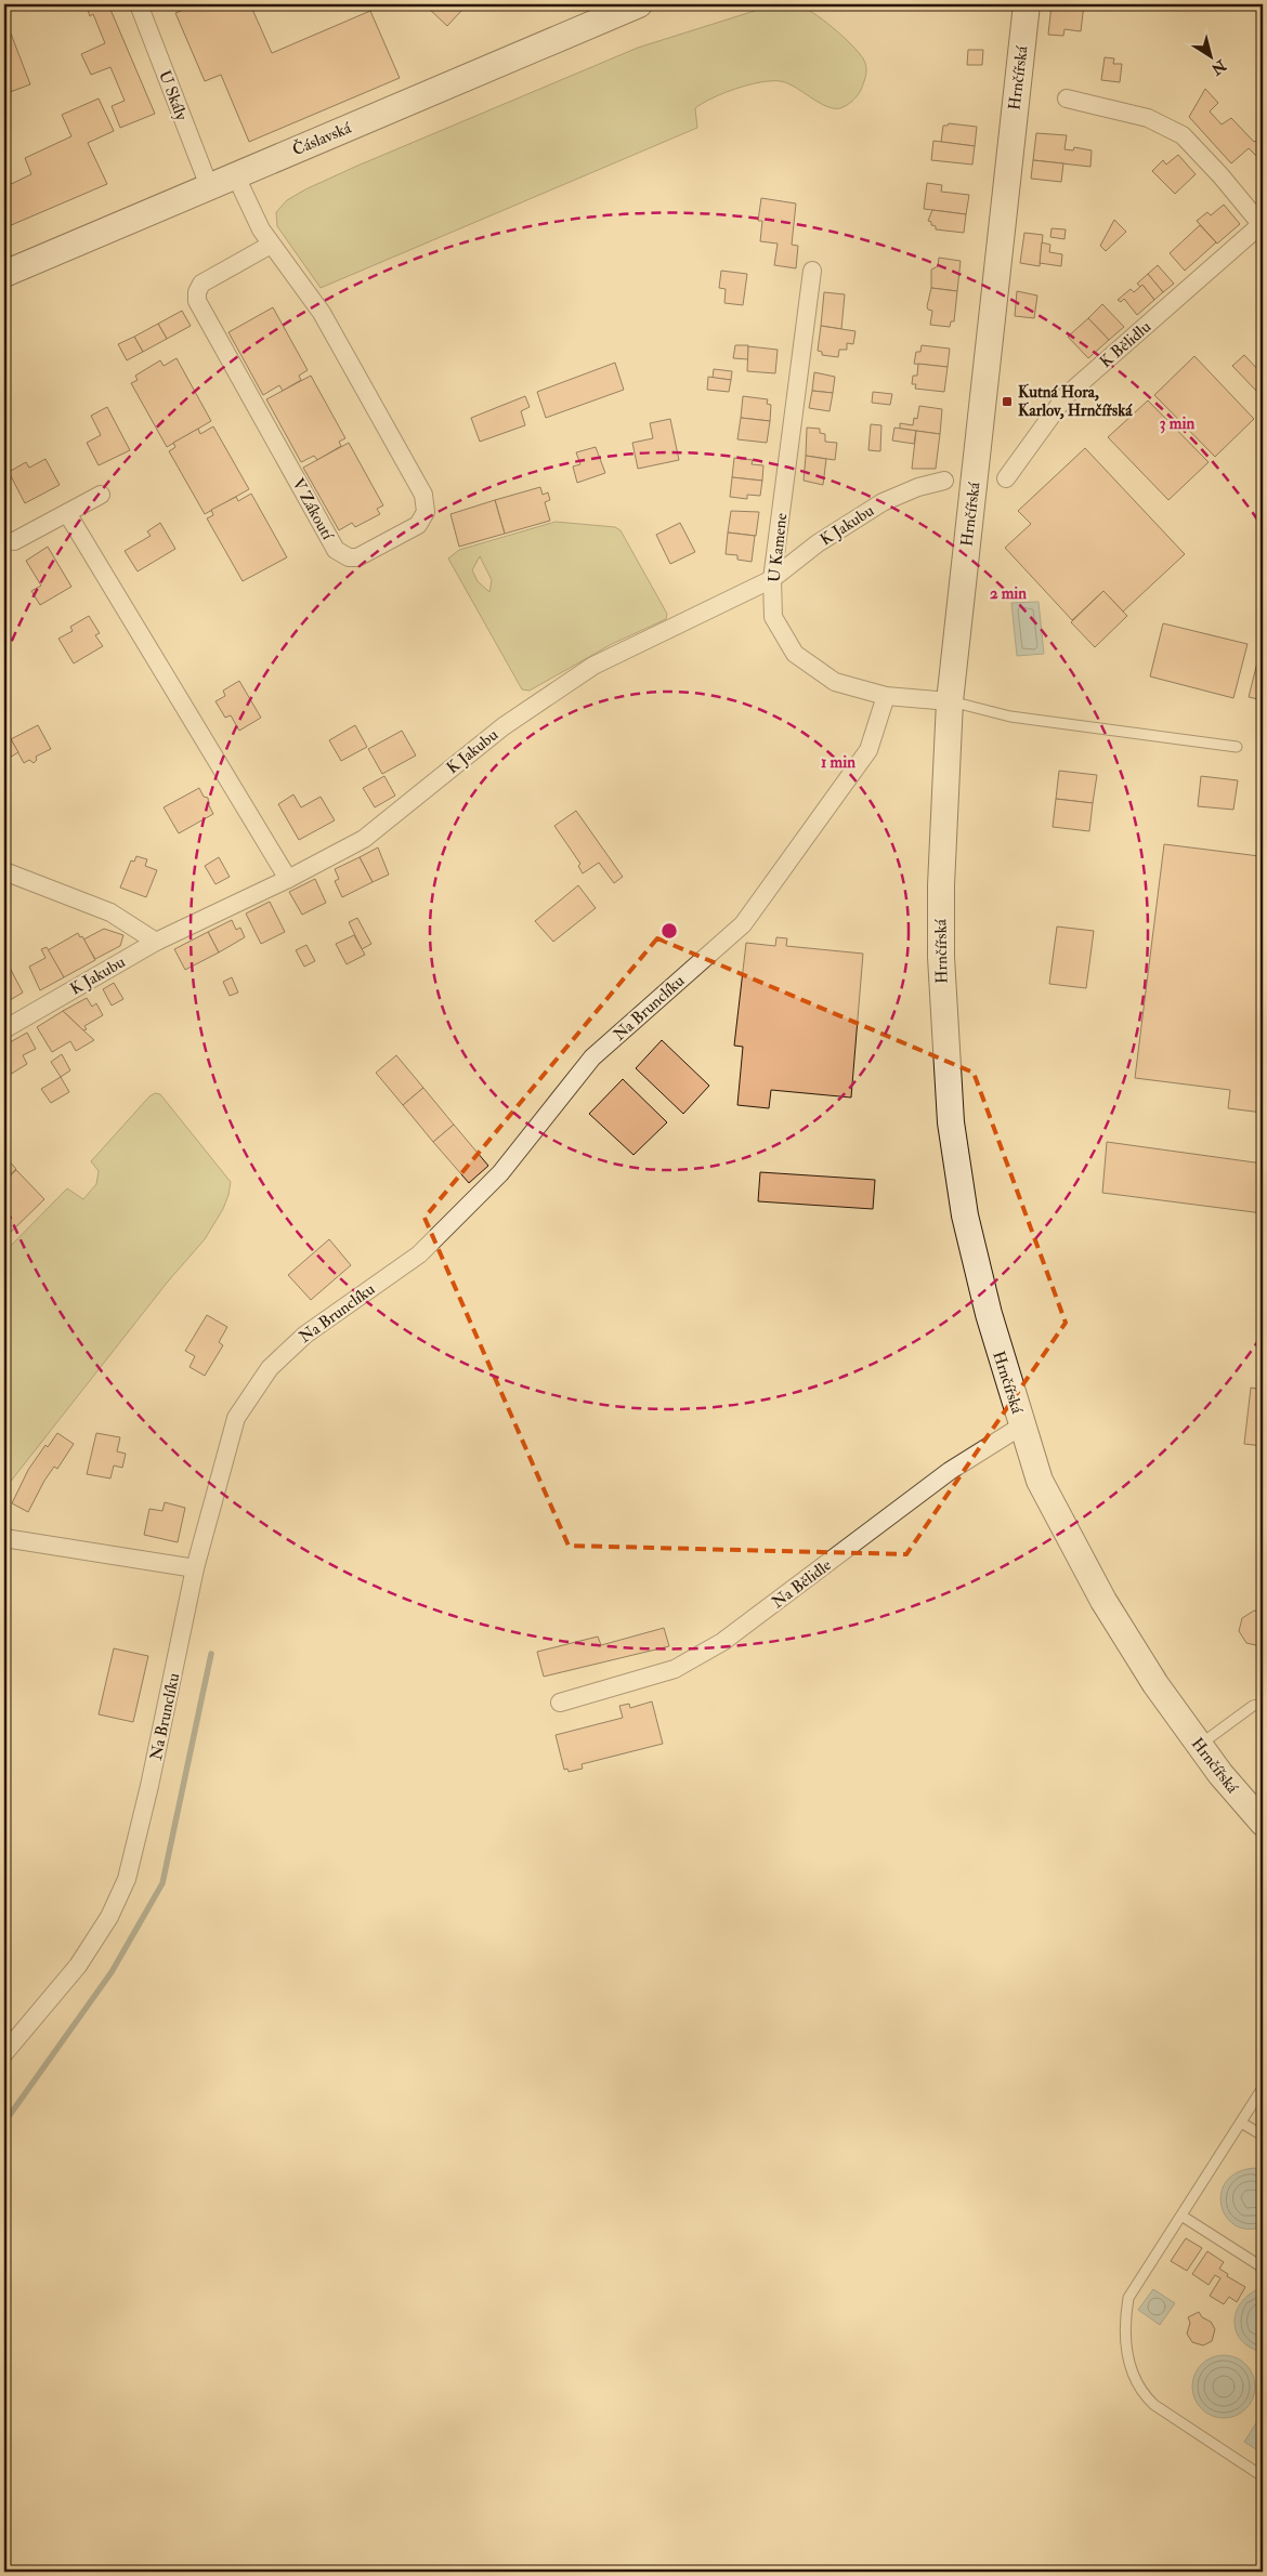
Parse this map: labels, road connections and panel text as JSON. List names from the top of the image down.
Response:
{
  "streets": {
    "main road": ["Hrnčířská", "Čáslavská"],
    "street": [
      "U Skály",
      "K Bělidlu",
      "V Zákoutí",
      "K Jakubu",
      "U Kamene",
      "Na Brunclíku",
      "Na Bělidle"
    ]
  },
  "crossings": [
    ["Hrnčířská", "U Kamene"],
    ["Hrnčířská", "Na Bělidle"],
    ["U Skály", "Čáslavská"],
    ["Čáslavská", "V Zákoutí"],
    ["K Jakubu", "U Kamene"],
    ["U Kamene", "Na Brunclíku"]
  ],
  "places": {
    "transit": ["Kutná Hora, Karlov, Hrnčířská"]
  },
  "north": "bottom right",
  "rings": ["3 min", "2 min", "1 min"]
}
